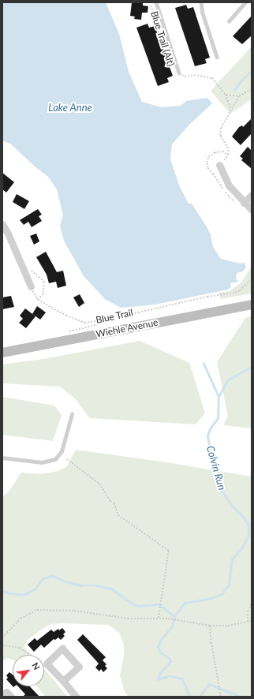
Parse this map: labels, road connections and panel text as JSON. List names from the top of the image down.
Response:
{
  "streets": {
    "main road": ["Wiehle Avenue"],
    "path": ["Blue Trail (Alt)", "Blue Trail"]
  },
  "water": ["Lake Anne", "Colvin Run"],
  "north": "top right"
}
